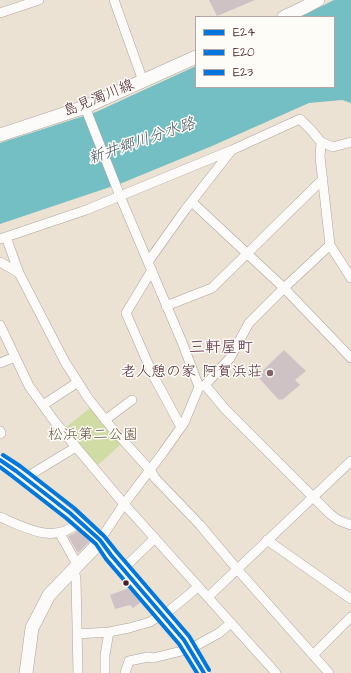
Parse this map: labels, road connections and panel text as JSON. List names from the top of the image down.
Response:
{
  "streets": {
    "street": ["島見濁川線"]
  },
  "districts": ["三軒屋町"],
  "water": ["新井郷川分水路"],
  "parks": ["松浜第二公園"],
  "places": ["老人憩の家 阿賀浜荘"],
  "lines": ["transit line E23", "transit line E24", "transit line E20"],
  "legend": ["E24", "E20", "E23"]
}
